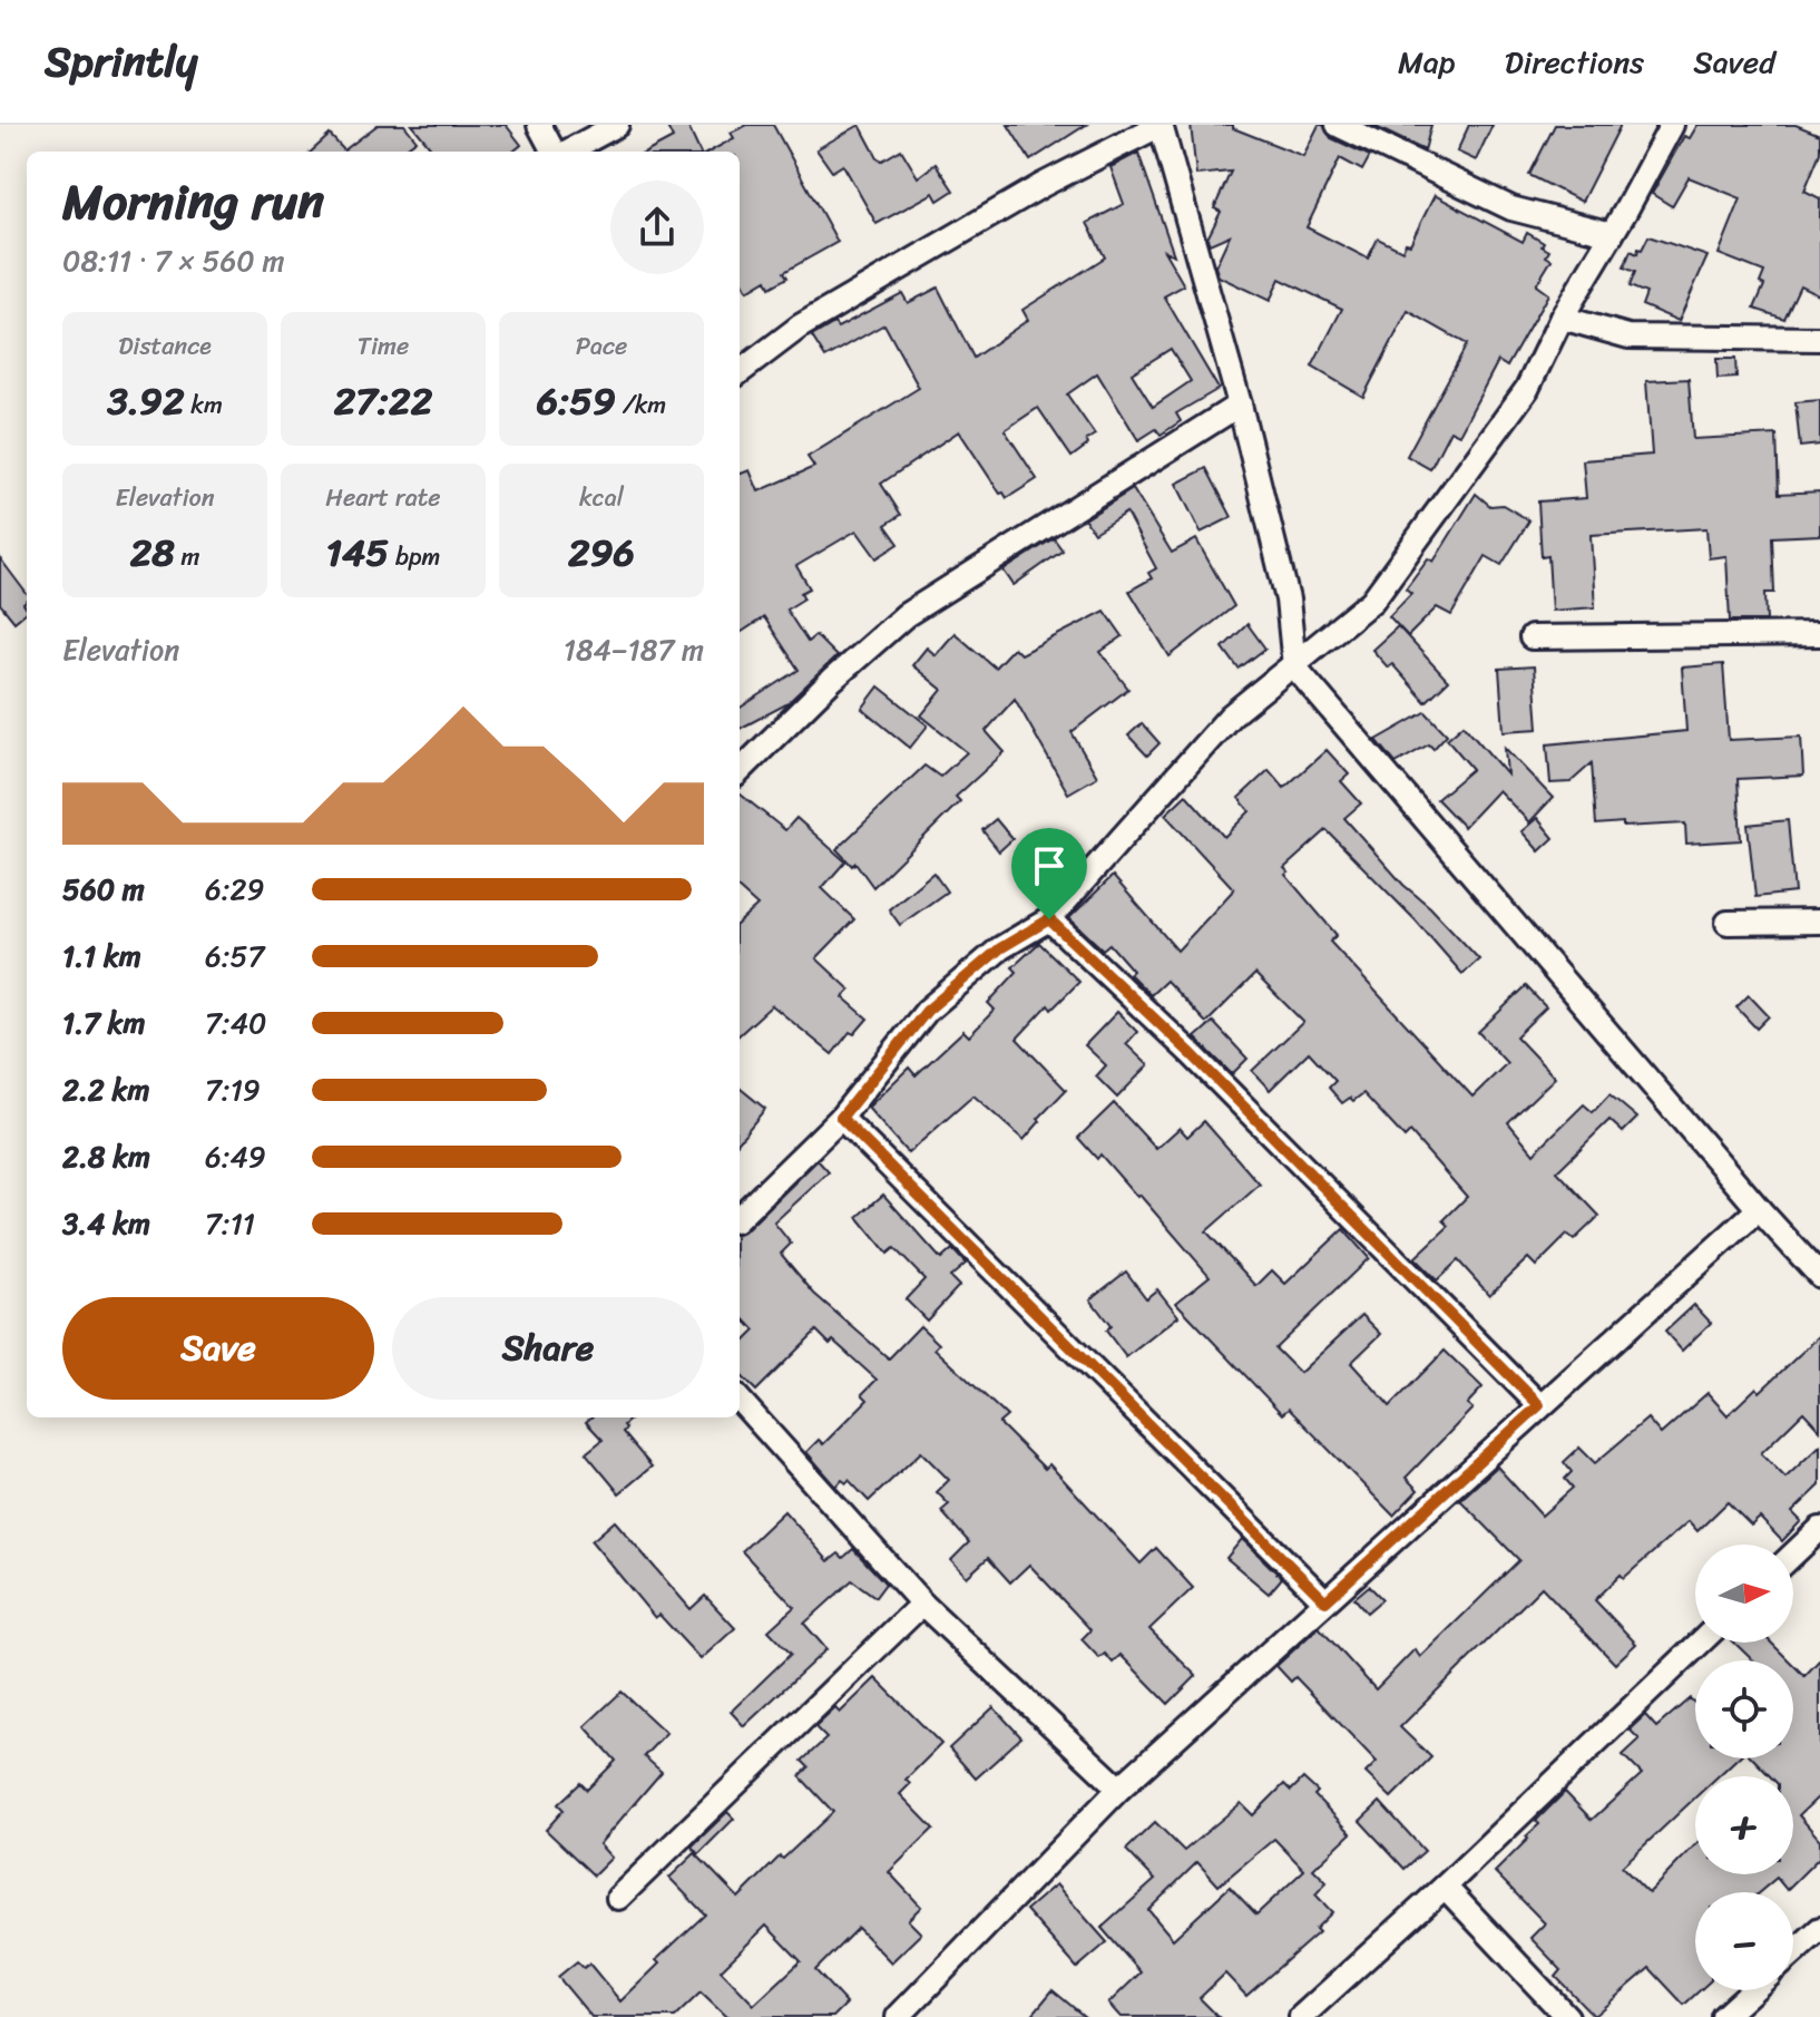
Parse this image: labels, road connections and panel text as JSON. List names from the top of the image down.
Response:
{
  "north": "right",
  "page": {
    "header": "Sprintly",
    "nav": ["Map", "Directions", "Saved"],
    "heading": ["Morning run", "08:11 · 7 × 560 m"],
    "stats": [
      ["Distance", "3.92 km"],
      ["Time", "27:22"],
      ["Pace", "6:59 /km"],
      ["Elevation", "28 m"],
      ["Heart rate", "145 bpm"],
      ["kcal", "296"]
    ],
    "chart": ["Elevation", "184–187 m"],
    "list": [
      {
        "name": "560 m",
        "note": "6:29"
      },
      {
        "name": "1.1 km",
        "note": "6:57"
      },
      {
        "name": "1.7 km",
        "note": "7:40"
      },
      {
        "name": "2.2 km",
        "note": "7:19"
      },
      {
        "name": "2.8 km",
        "note": "6:49"
      },
      {
        "name": "3.4 km",
        "note": "7:11"
      }
    ],
    "buttons": ["Save", "Share"],
    "map_buttons": ["+", "−"]
  }
}
